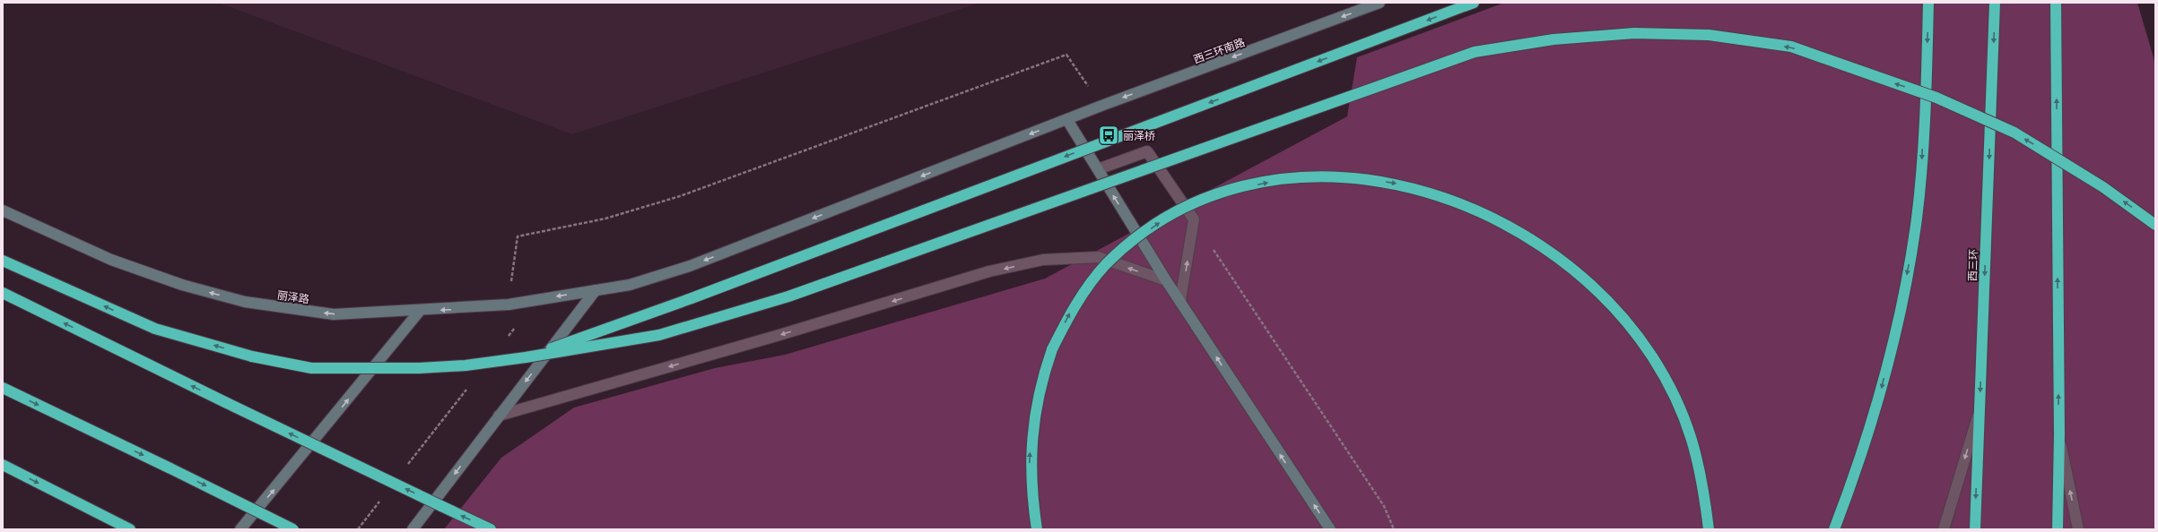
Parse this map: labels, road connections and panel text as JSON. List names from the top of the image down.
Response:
{
  "streets": {
    "highway": ["西三环"],
    "street": ["西三环南路", "丽泽路"]
  },
  "crossings": [
    ["西三环南路", "丽泽路"]
  ],
  "one_way": ["西三环南路", "丽泽路"],
  "places": {
    "bus stop": ["丽泽桥"]
  }
}
